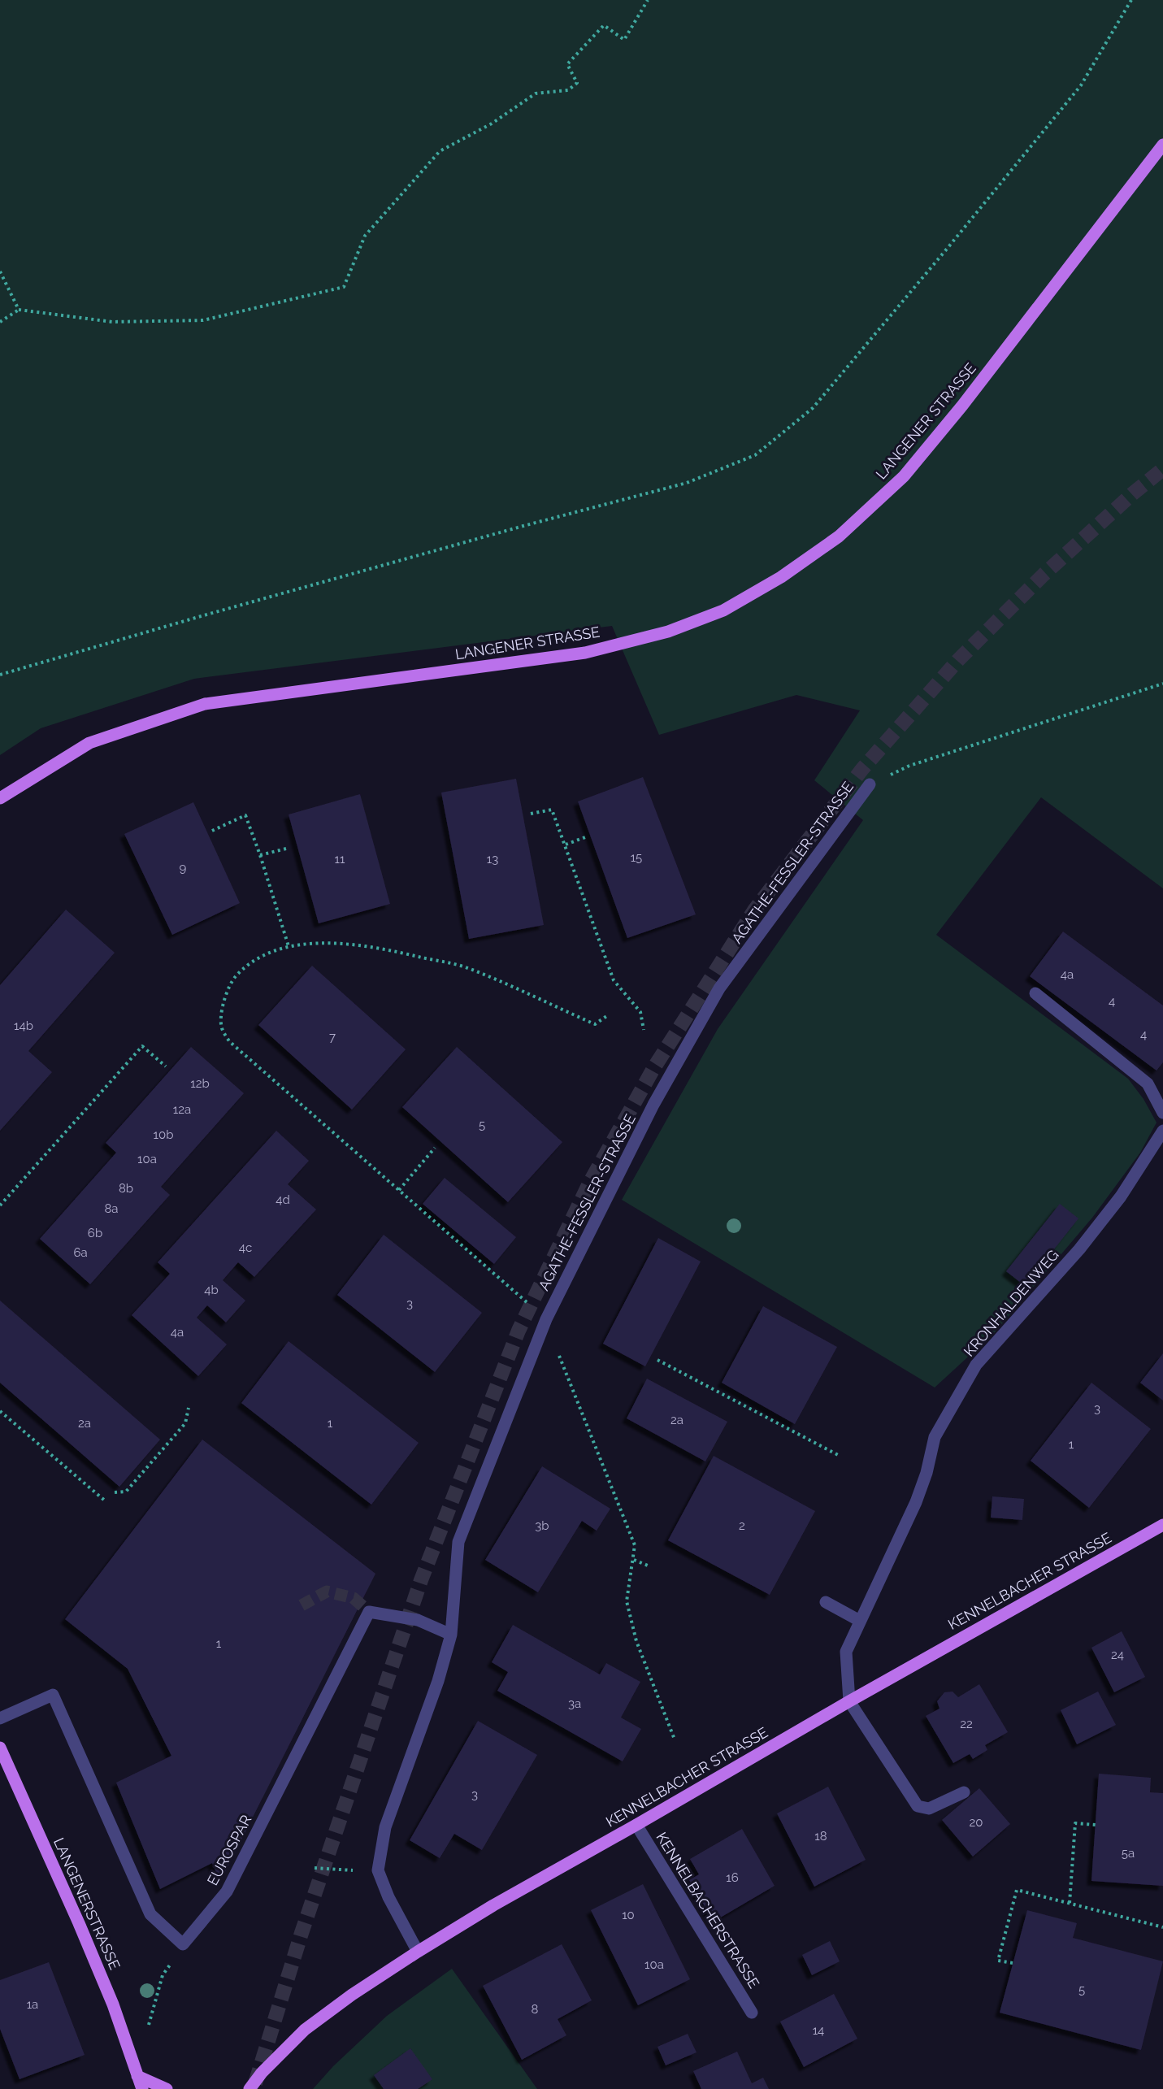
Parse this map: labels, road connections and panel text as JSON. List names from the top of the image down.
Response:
{
  "streets": {
    "main road": ["LANGENER STRASSE", "KENNELBACHER STRASSE", "LANGENERSTRASSE"],
    "street": [
      "AGATHE-FESSLER-STRASSE",
      "KRONHALDENWEG",
      "EUROSPAR",
      "KENNELBACHERSTRASSE"
    ]
  },
  "crossings": [
    ["AGATHE-FESSLER-STRASSE", "KENNELBACHER STRASSE"],
    ["AGATHE-FESSLER-STRASSE", "EUROSPAR"],
    ["KRONHALDENWEG", "KENNELBACHER STRASSE"],
    ["KENNELBACHER STRASSE", "KENNELBACHERSTRASSE"]
  ],
  "house_numbers": [
    "15",
    "11",
    "13",
    "9",
    "4a",
    "4",
    "14b",
    "4",
    "7",
    "12b",
    "12a",
    "5",
    "10b",
    "10a",
    "8b",
    "4d",
    "8a",
    "6b",
    "4c",
    "6a",
    "4b",
    "3",
    "4a",
    "3",
    "2a",
    "2a",
    "1",
    "1",
    "3b",
    "2",
    "1",
    "24",
    "3a",
    "22",
    "3",
    "20",
    "18",
    "5a",
    "16",
    "10",
    "10a",
    "5",
    "1a",
    "8",
    "14"
  ]
}
